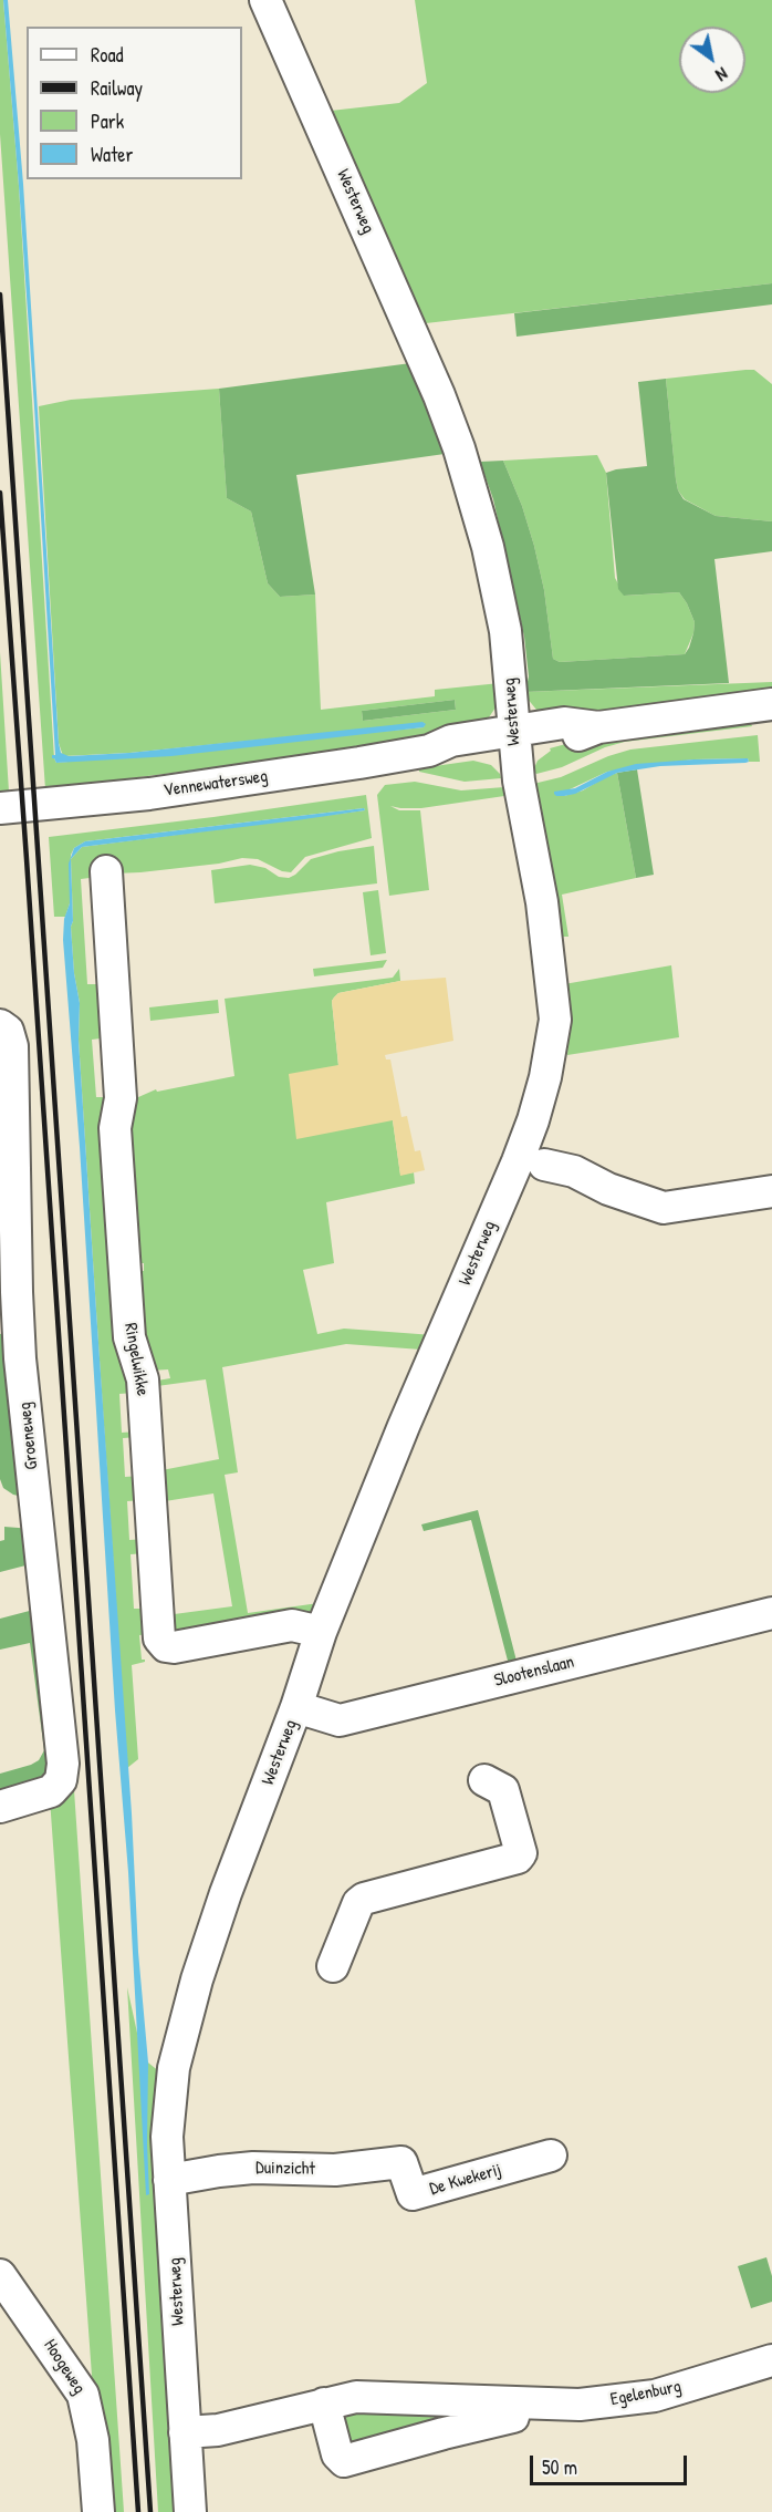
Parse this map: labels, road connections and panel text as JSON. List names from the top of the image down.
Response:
{
  "streets": {
    "street": [
      "Westerweg",
      "Vennewatersweg",
      "Ringelwikke",
      "Groeneweg",
      "Slootenslaan",
      "Duinzicht",
      "De Kwekerij",
      "Hoogeweg",
      "Egelenburg"
    ]
  },
  "crossings": [
    ["Westerweg", "Vennewatersweg"],
    ["Westerweg", "Ringelwikke"],
    ["Westerweg", "Slootenslaan"],
    ["Westerweg", "Duinzicht"],
    ["Westerweg", "Egelenburg"],
    ["Duinzicht", "De Kwekerij"]
  ],
  "legend": [
    "Road",
    "Railway",
    "Park",
    "Water"
  ],
  "scale_bar": "50 m",
  "north": "bottom right"
}
